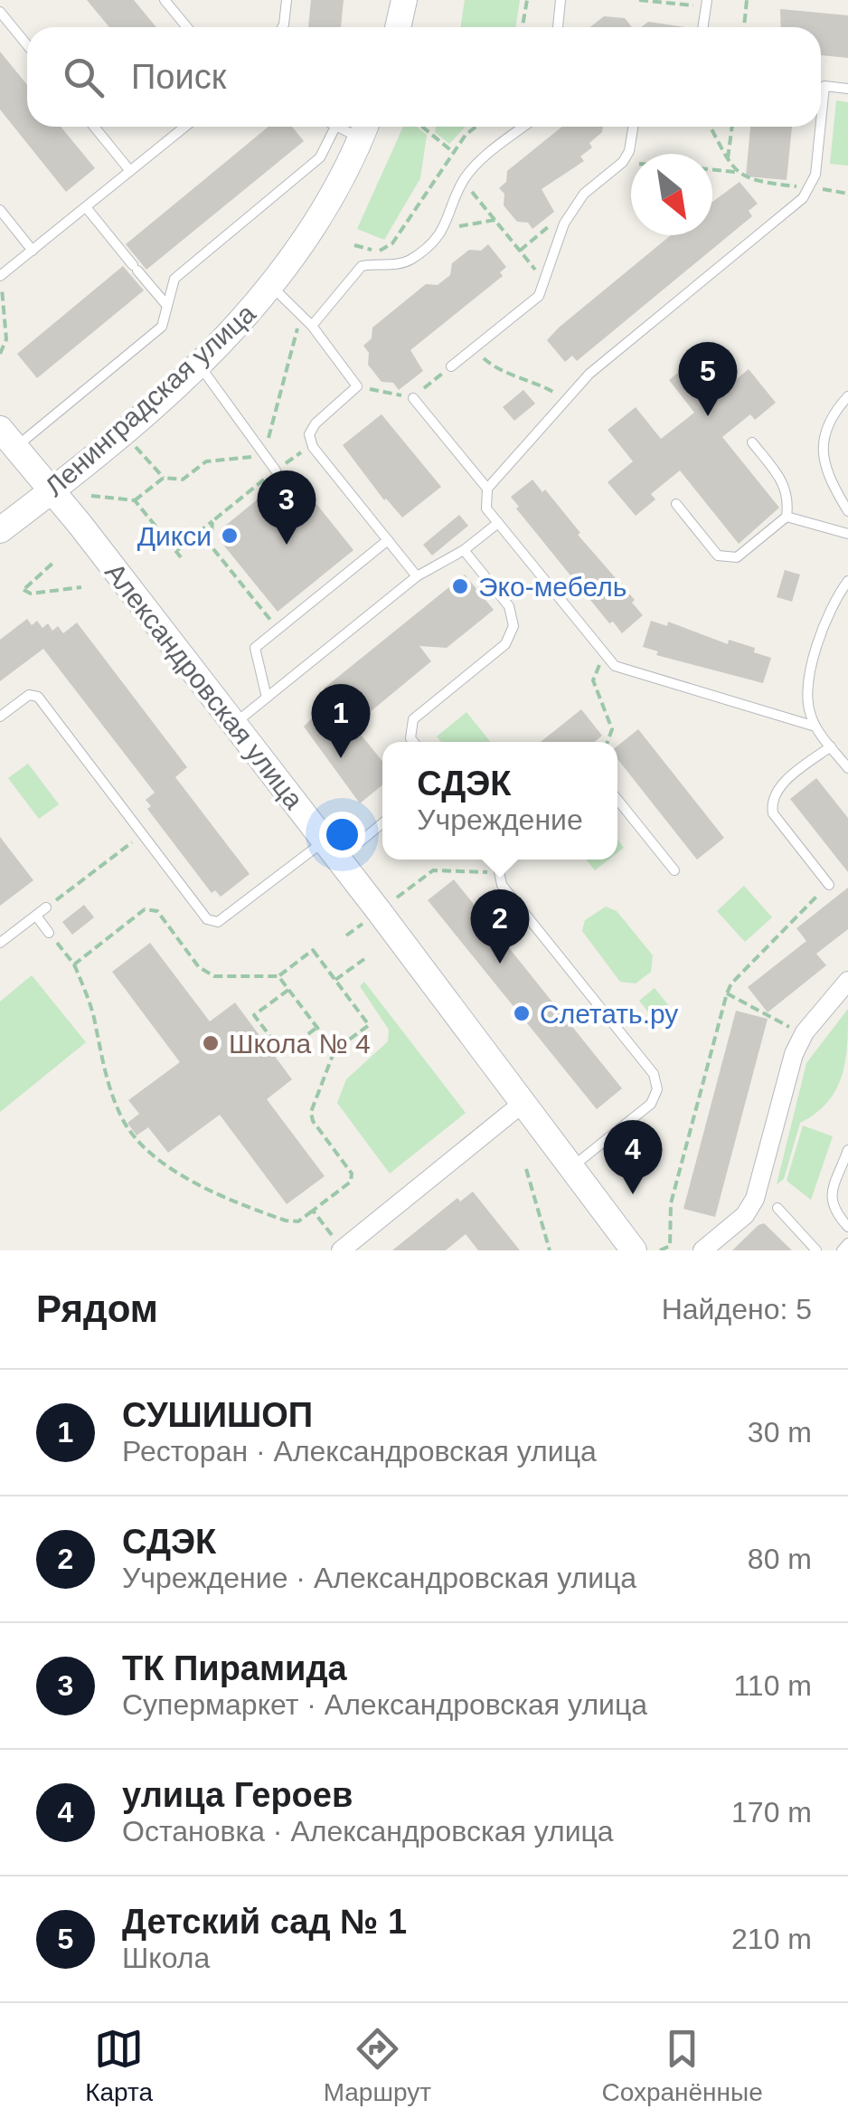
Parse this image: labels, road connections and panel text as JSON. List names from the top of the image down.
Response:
{
  "streets": {
    "street": ["Ленинградская улица", "Александровская улица"]
  },
  "crossings": [
    ["Ленинградская улица", "Александровская улица"]
  ],
  "places": [
    "Дикси",
    "Эко-мебель",
    "Слетать.ру",
    "Школа № 4"
  ],
  "north": "bottom right",
  "page": {
    "search": "Поиск",
    "pins": [
      "5",
      "3",
      "1",
      "2",
      "4"
    ],
    "popup": ["СДЭК", "Учреждение"],
    "heading": ["Рядом", "Найдено: 5"],
    "list": [
      {
        "mark": "1",
        "name": "СУШИШОП",
        "note": "Ресторан · Александровская улица",
        "value": "30 m"
      },
      {
        "mark": "2",
        "name": "СДЭК",
        "note": "Учреждение · Александровская улица",
        "value": "80 m"
      },
      {
        "mark": "3",
        "name": "ТК Пирамида",
        "note": "Супермаркет · Александровская улица",
        "value": "110 m"
      },
      {
        "mark": "4",
        "name": "улица Героев",
        "note": "Остановка · Александровская улица",
        "value": "170 m"
      },
      {
        "mark": "5",
        "name": "Детский сад № 1",
        "note": "Школа",
        "value": "210 m"
      }
    ],
    "nav": ["Карта", "Маршрут", "Сохранённые"]
  }
}
